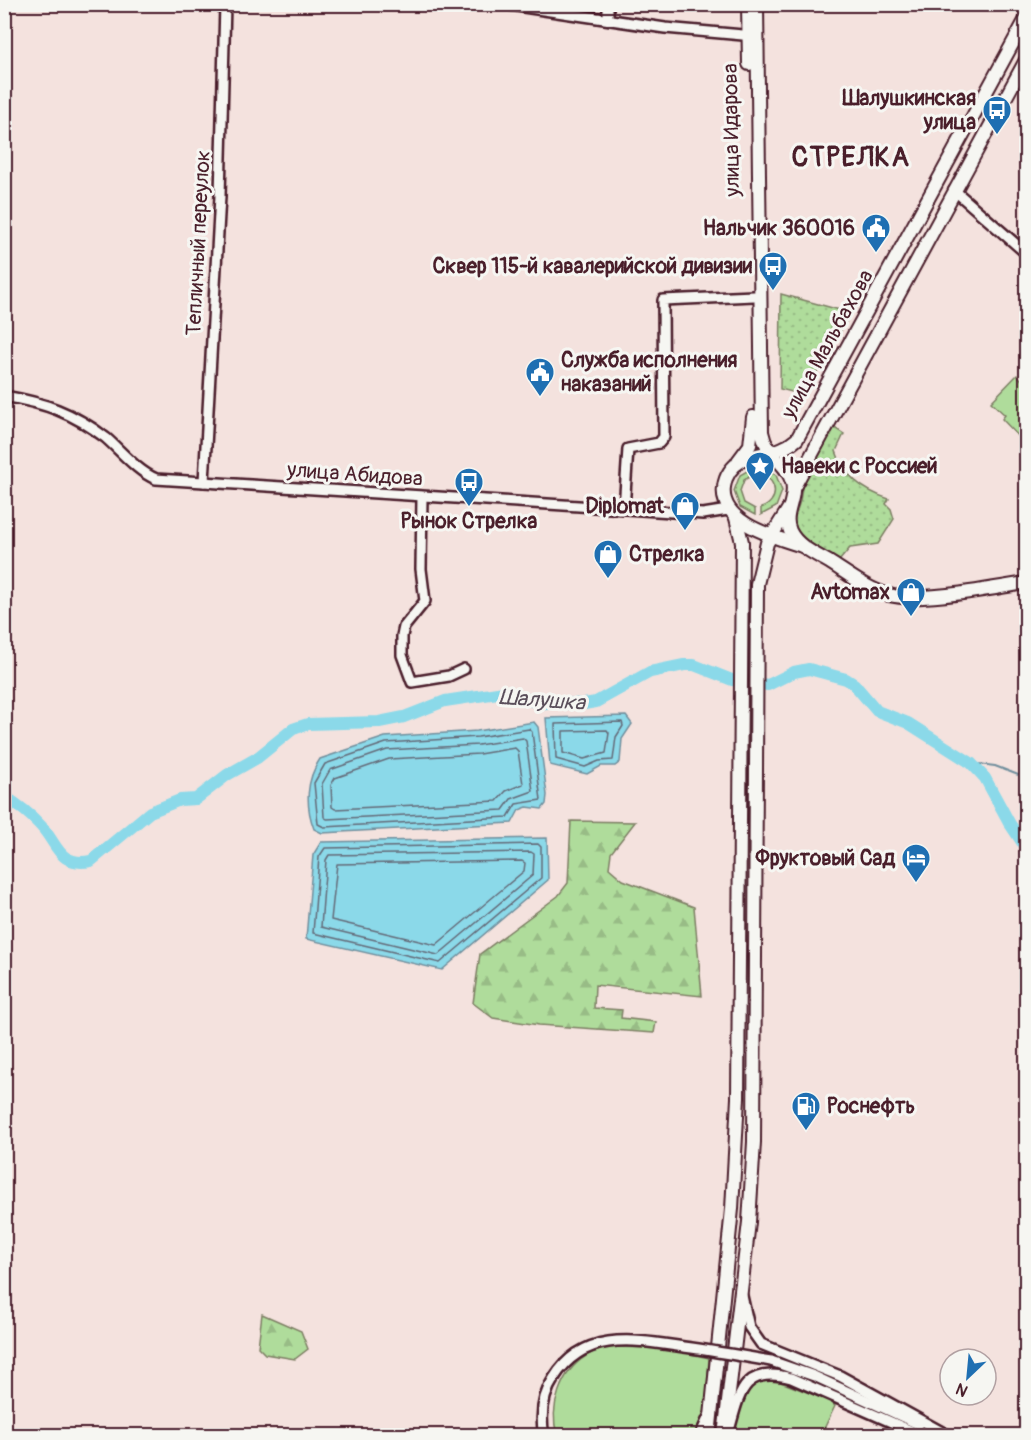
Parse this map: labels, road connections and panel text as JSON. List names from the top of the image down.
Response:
{
  "streets": {
    "main road": ["улица Идарова", "улица Мальбахова"],
    "street": ["Тепличный переулок", "улица Абидова"]
  },
  "crossings": [
    ["улица Идарова", "улица Мальбахова"],
    ["улица Идарова", "улица Абидова"],
    ["Тепличный переулок", "улица Абидова"]
  ],
  "districts": ["СТРЕЛКА"],
  "water": ["Шалушка"],
  "places": {
    "bus stop": ["Шалушкинская улица", "Сквер 115-й кавалерийской дивизии", "Рынок Стрелка"],
    "public building": ["Нальчик 360016", "Служба исполнения наказаний"],
    "place": ["Навеки с Россией"],
    "shop": ["Diplomat", "Стрелка", "Avtomax"],
    "hotel": ["Фруктовый Сад"],
    "fuel station": ["Роснефть"]
  },
  "north": "bottom left"
}
